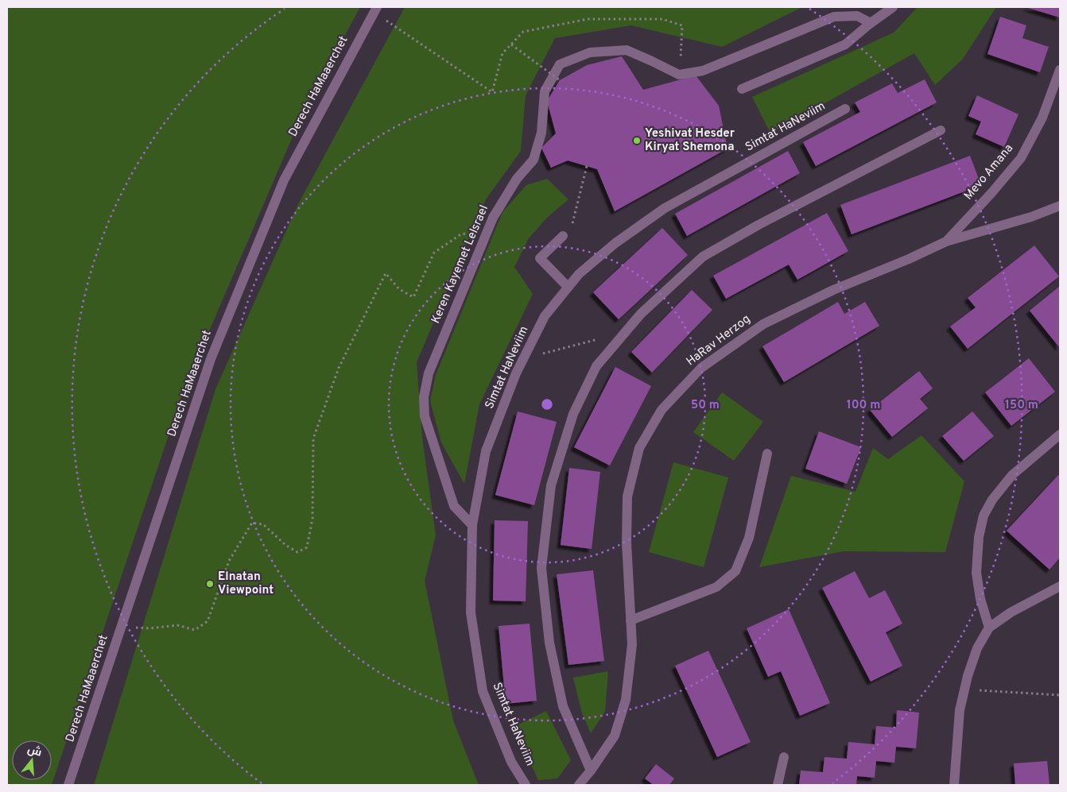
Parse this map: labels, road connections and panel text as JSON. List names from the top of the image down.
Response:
{
  "streets": {
    "street": [
      "Derech HaMaaerchet",
      "Simtat HaNeviim",
      "Mevo Amana",
      "Keren Kayemet LeIsrael",
      "HaRav Herzog"
    ]
  },
  "crossings": [
    ["Simtat HaNeviim", "Keren Kayemet LeIsrael"],
    ["Mevo Amana", "HaRav Herzog"]
  ],
  "places": ["Yeshivat Hesder Kiryat Shemona", "Elnatan Viewpoint"],
  "north": "top",
  "rings": ["50 m", "100 m", "150 m"]
}
